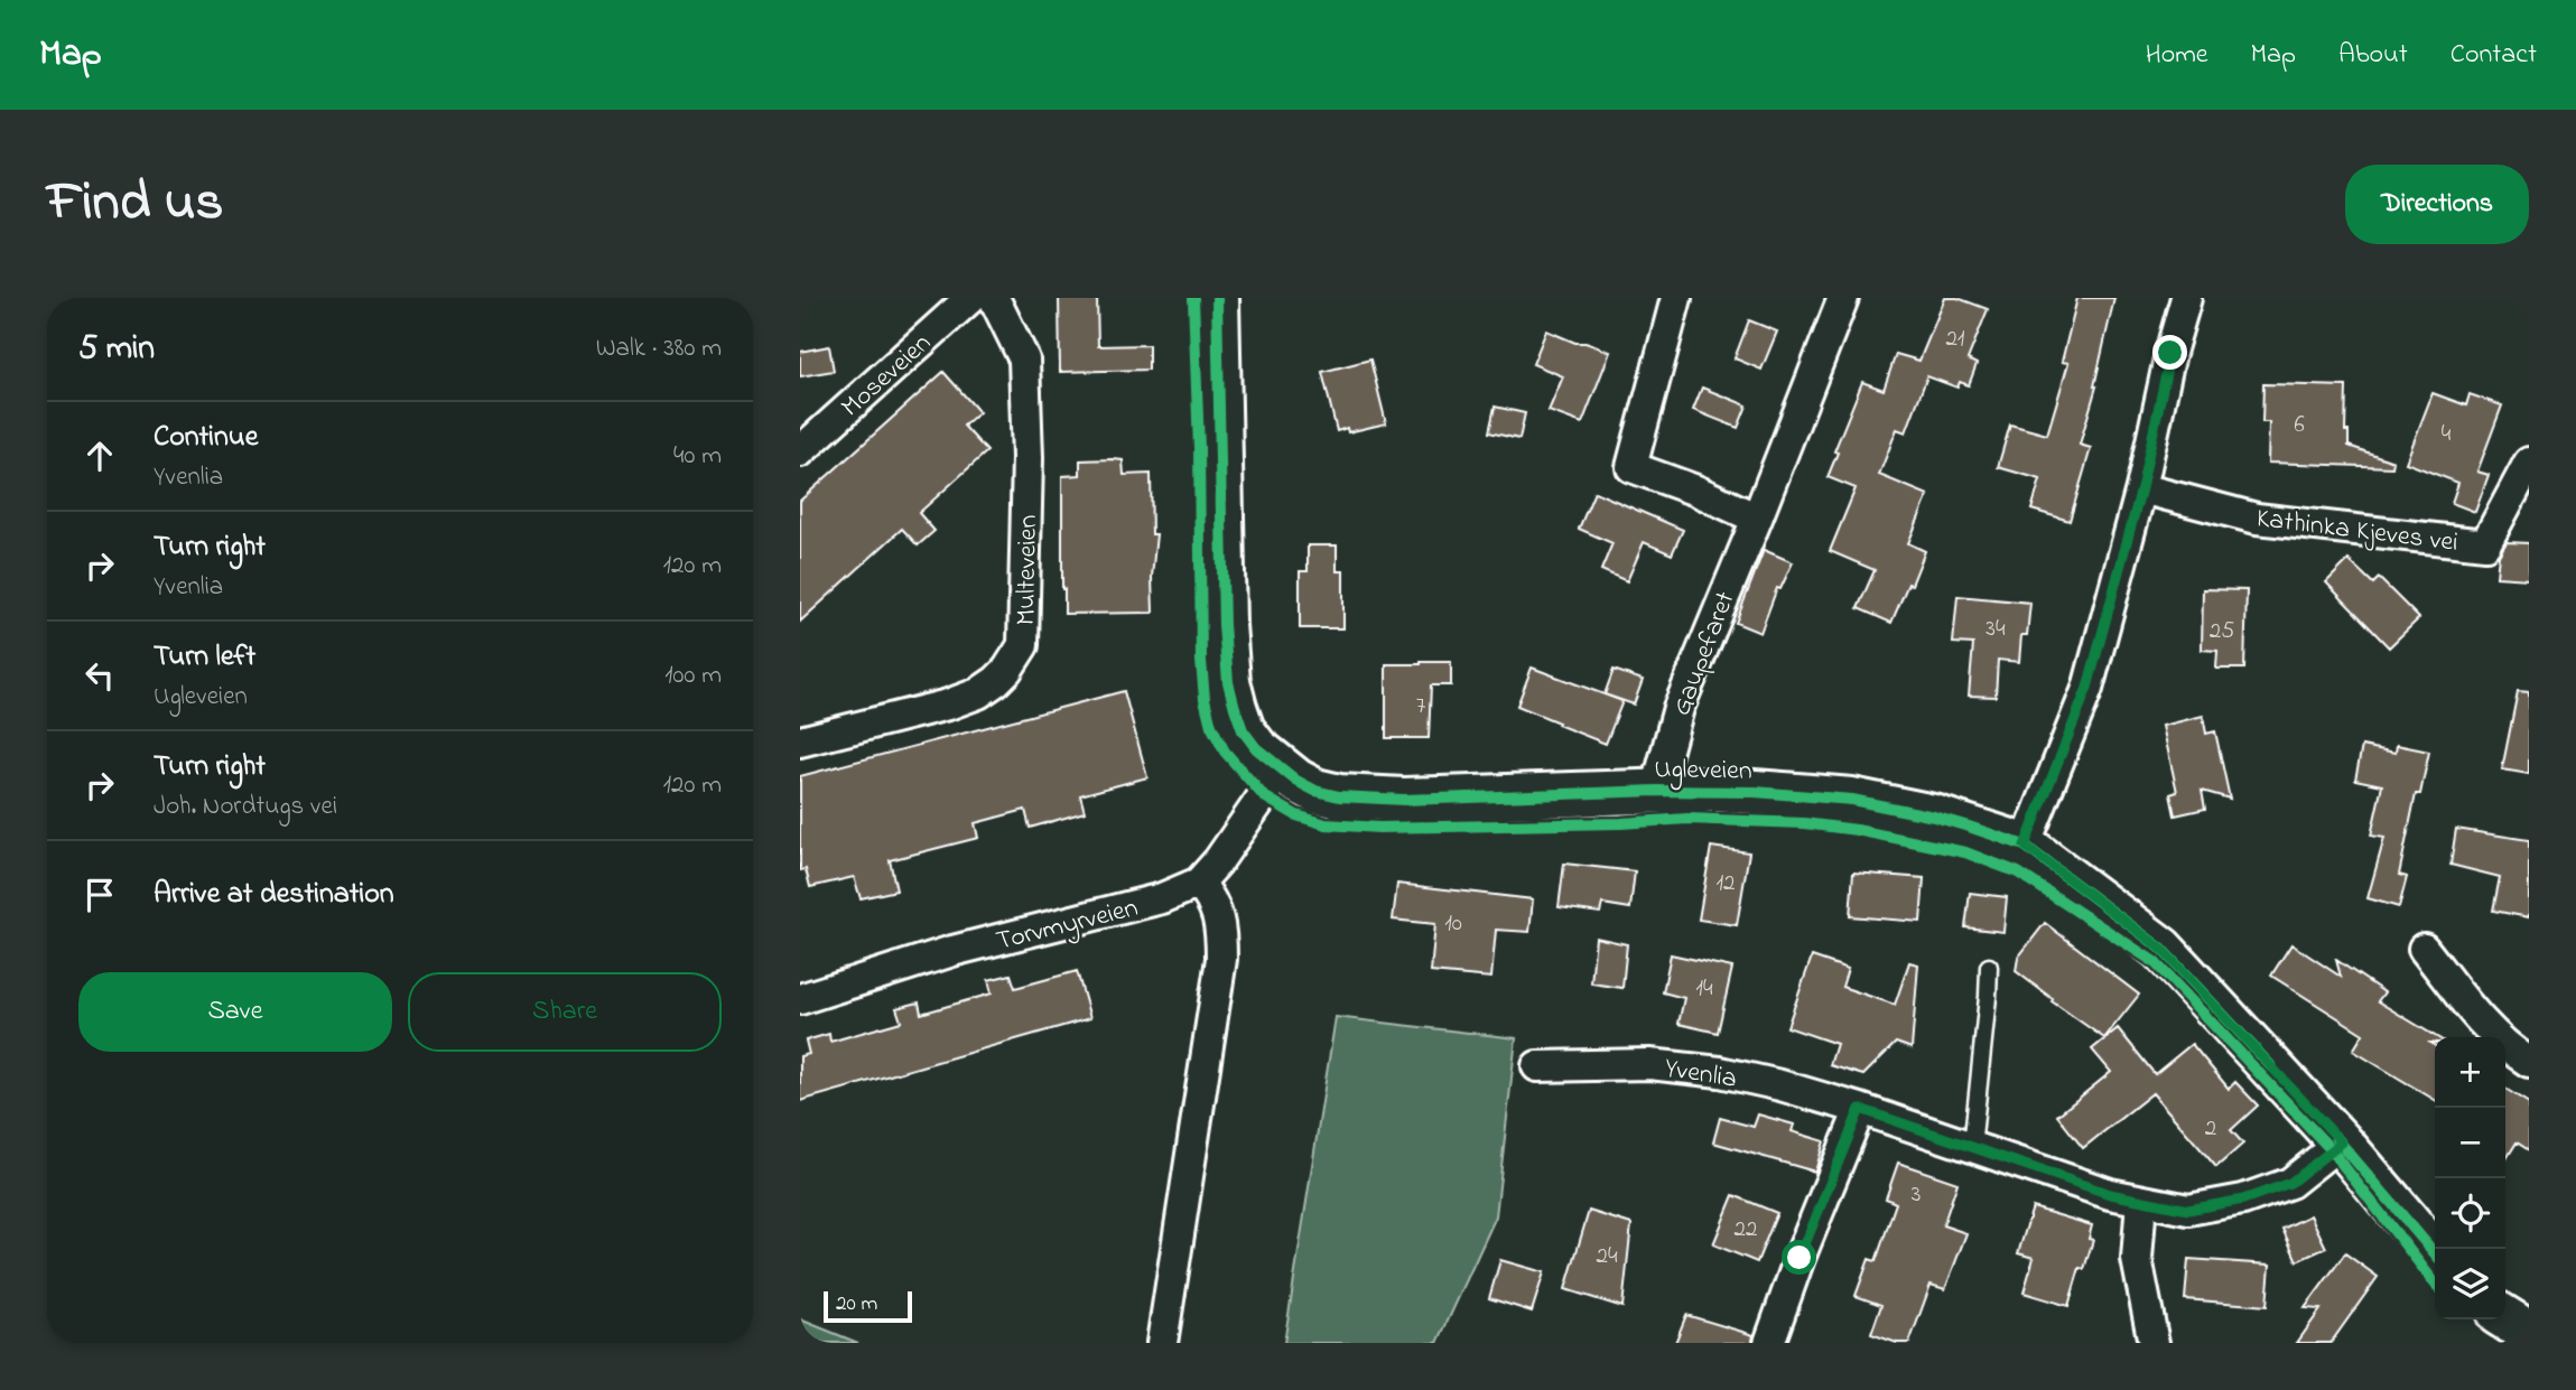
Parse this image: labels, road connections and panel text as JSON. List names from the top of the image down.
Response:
{
  "streets": {
    "street": [
      "Moseveien",
      "Kathinka Kjeves vei",
      "Multeveien",
      "Gaupefaret",
      "Ugleveien",
      "Torvmyrveien",
      "Yvenlia"
    ]
  },
  "crossings": [
    ["Gaupefaret", "Ugleveien"],
    ["Ugleveien", "Torvmyrveien"],
    ["Ugleveien", "Yvenlia"]
  ],
  "house_numbers": [
    "21",
    "6",
    "4",
    "34",
    "25",
    "7",
    "12",
    "10",
    "14",
    "2",
    "3",
    "22",
    "24"
  ],
  "scale_bar": "20 m",
  "page": {
    "header": "Map",
    "nav": [
      "Home",
      "Map",
      "About",
      "Contact"
    ],
    "title": "Find us",
    "buttons": [
      "Directions",
      ["Save", "Share"]
    ],
    "heading": ["5 min", "Walk · 380 m"],
    "list": [
      ["Continue", "Yvenlia", "40 m"],
      ["Turn right", "Yvenlia", "120 m"],
      ["Turn left", "Ugleveien", "100 m"],
      ["Turn right", "Joh. Nordtugs vei", "120 m"],
      "Arrive at destination"
    ],
    "map_buttons": ["+", "−"],
    "scale": "20 m"
  }
}
